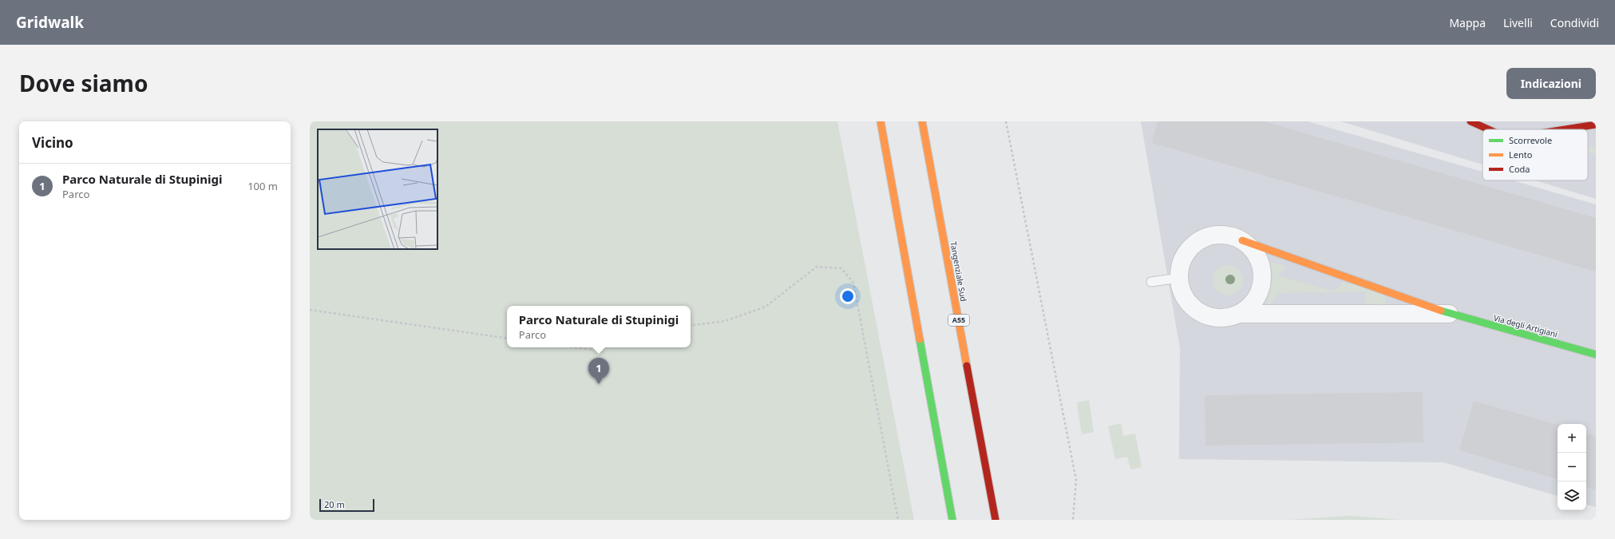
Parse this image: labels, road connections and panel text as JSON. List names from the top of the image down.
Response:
{
  "streets": {
    "main road": ["Tangenziale Sud", "A55", "Via degli Artigiani"]
  },
  "legend": ["Scorrevole", "Lento", "Coda"],
  "scale_bar": "20 m",
  "page": {
    "header": "Gridwalk",
    "nav": ["Mappa", "Livelli", "Condividi"],
    "title": "Dove siamo",
    "buttons": "Indicazioni",
    "heading": "Vicino",
    "list": [
      {
        "mark": "1",
        "name": "Parco Naturale di Stupinigi",
        "note": "Parco",
        "value": "100 m"
      }
    ],
    "popup": ["Parco Naturale di Stupinigi", "Parco"],
    "pins": "1",
    "map_buttons": ["+", "−"],
    "scale": "20 m"
  }
}
